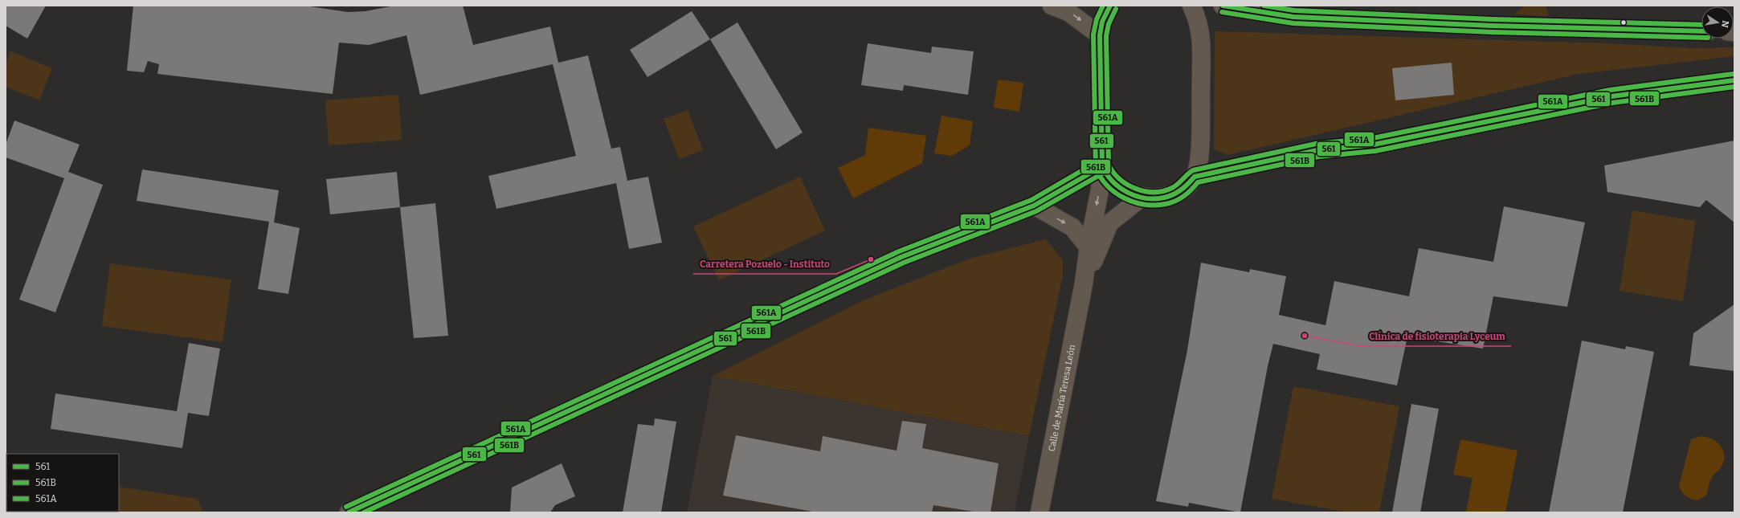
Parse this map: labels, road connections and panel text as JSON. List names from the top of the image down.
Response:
{
  "streets": {
    "street": ["Calle de María Teresa León"]
  },
  "places": ["Carretera Pozuelo - Instituto", "Clínica de fisioterapia Lyceum"],
  "lines": ["transit line 561", "transit line 561B", "transit line 561A"],
  "legend": ["561", "561B", "561A"],
  "north": "right"
}
